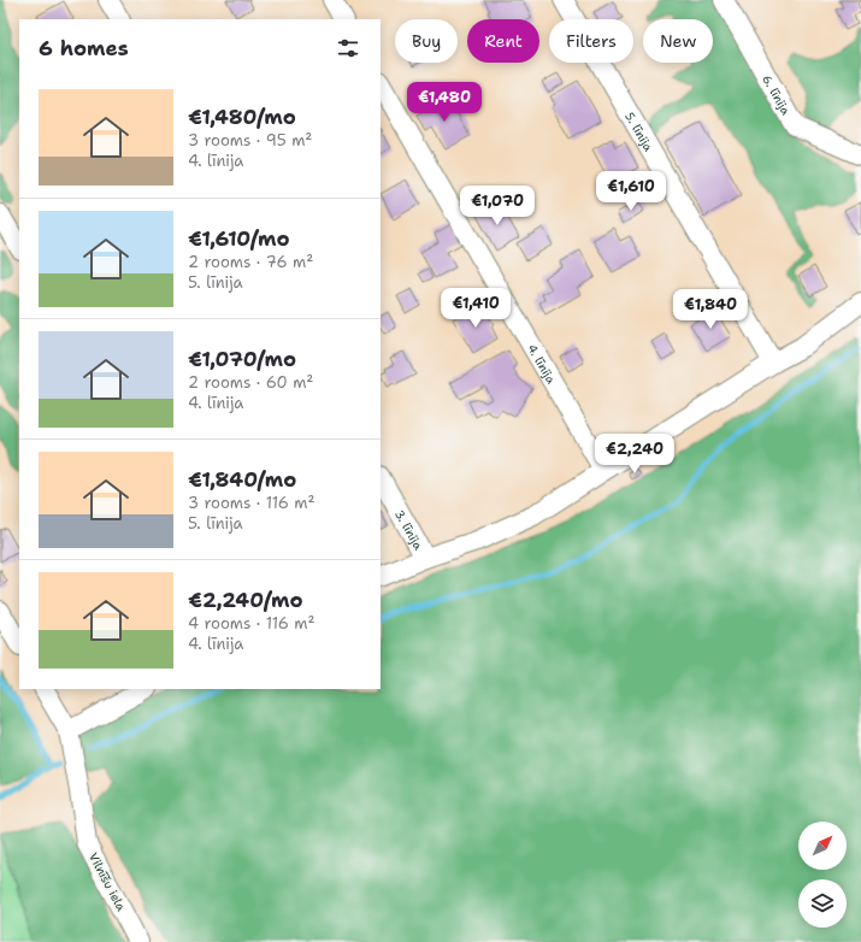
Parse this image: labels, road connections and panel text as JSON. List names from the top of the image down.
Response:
{
  "streets": {
    "street": [
      "6. līnija",
      "5. līnija",
      "4. līnija",
      "3. līnija",
      "Vilnīšu iela"
    ]
  },
  "north": "top right",
  "page": {
    "chip": [
      "Buy",
      "Rent",
      "Filters",
      "New"
    ],
    "heading": "6 homes",
    "list": [
      {
        "name": "€1,480/mo",
        "note": "3 rooms · 95 m² · 4. līnija"
      },
      {
        "name": "€1,610/mo",
        "note": "2 rooms · 76 m² · 5. līnija"
      },
      {
        "name": "€1,070/mo",
        "note": "2 rooms · 60 m² · 4. līnija"
      },
      {
        "name": "€1,840/mo",
        "note": "3 rooms · 116 m² · 5. līnija"
      },
      {
        "name": "€2,240/mo",
        "note": "4 rooms · 116 m² · 4. līnija"
      }
    ],
    "price": [
      "€1,480",
      "€1,610",
      "€1,070",
      "€1,410",
      "€1,840",
      "€2,240"
    ]
  }
}
